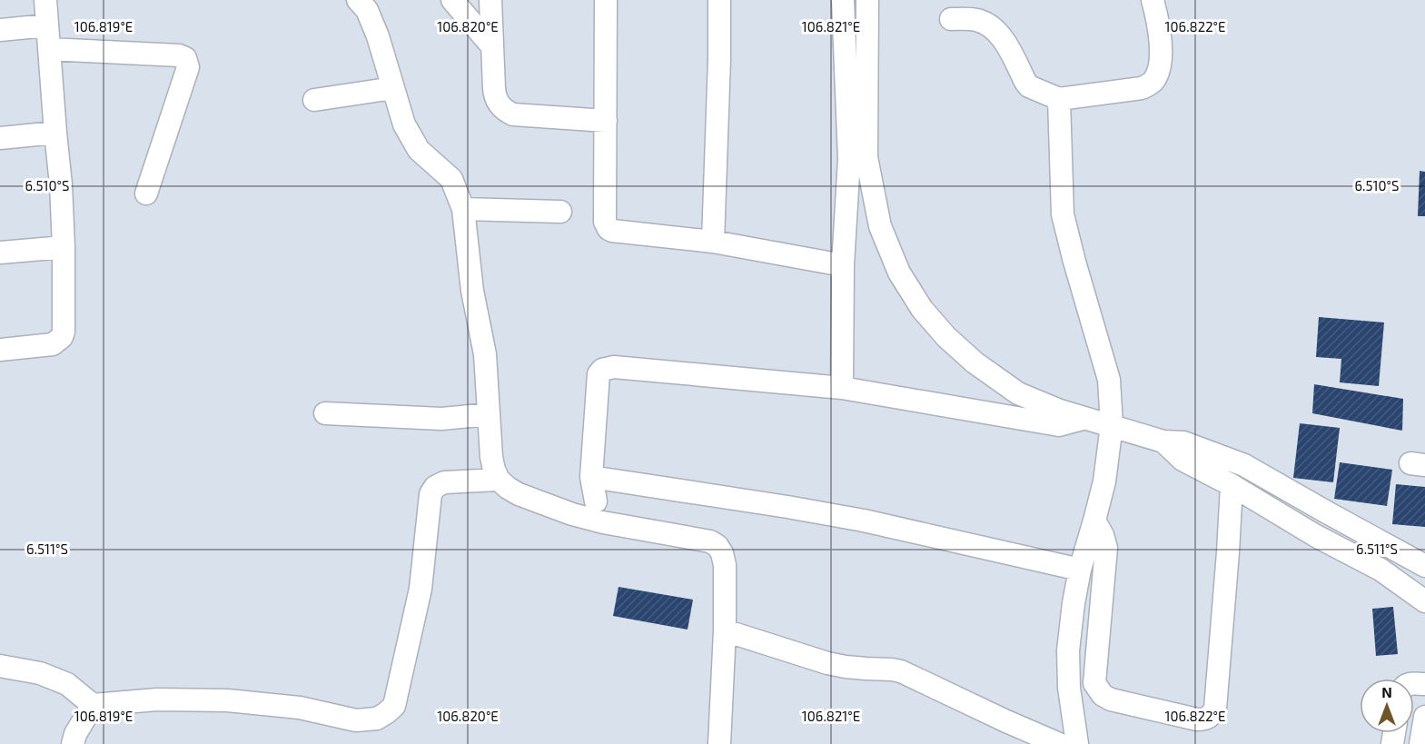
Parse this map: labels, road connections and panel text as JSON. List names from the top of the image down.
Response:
{
  "north": "top",
  "coordinates": [
    "106.819°E",
    "106.820°E",
    "106.821°E",
    "106.822°E",
    "6.510°S",
    "6.511°S"
  ]
}
